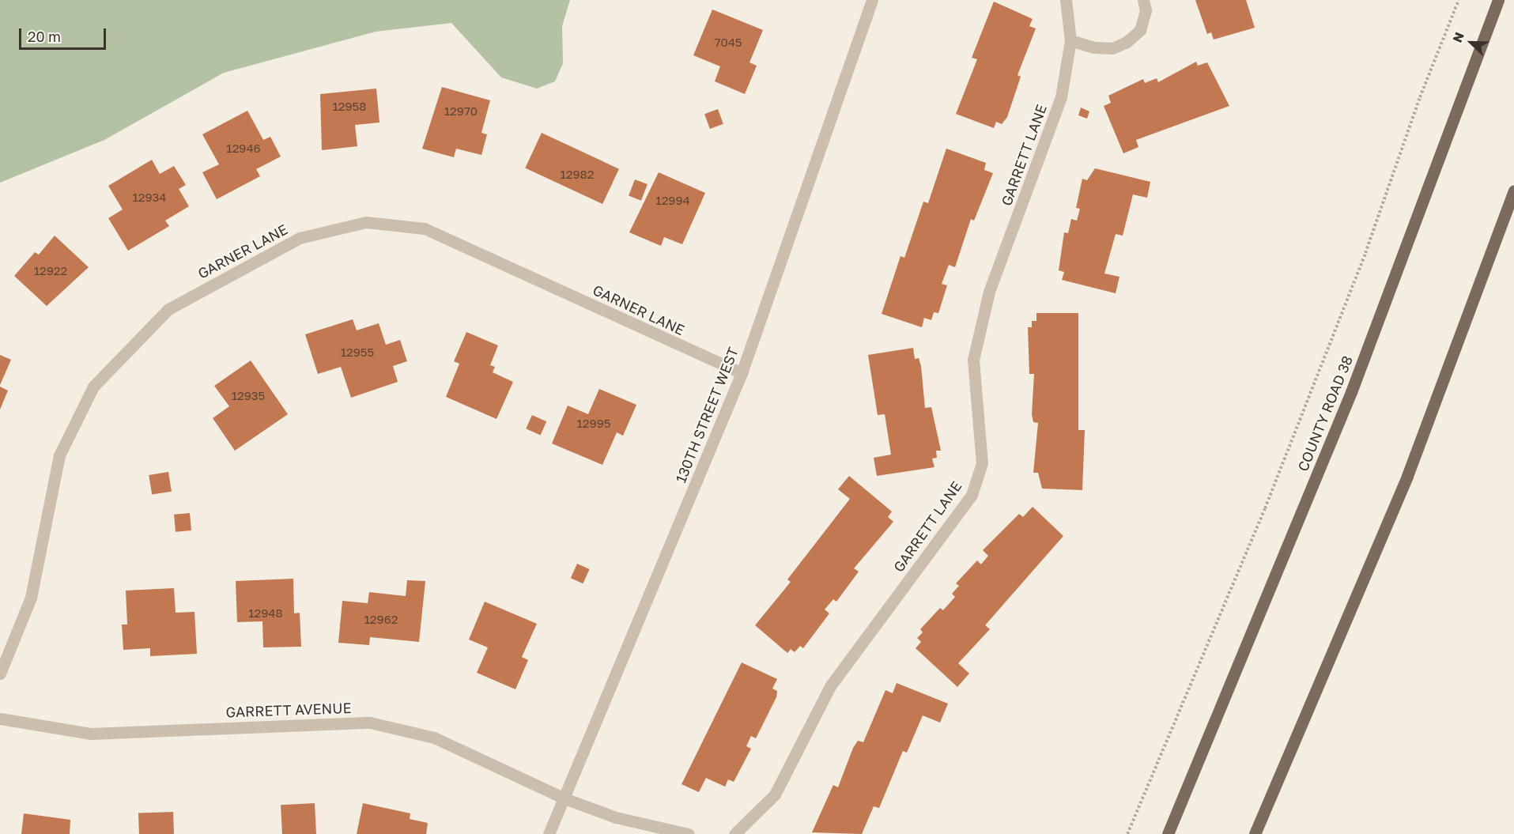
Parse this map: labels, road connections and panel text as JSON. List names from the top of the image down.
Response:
{
  "streets": {
    "main road": ["COUNTY ROAD 38"],
    "street": [
      "GARRETT LANE",
      "GARNER LANE",
      "130TH STREET WEST",
      "GARRETT AVENUE"
    ]
  },
  "crossings": [
    ["GARNER LANE", "130TH STREET WEST"],
    ["130TH STREET WEST", "GARRETT AVENUE"]
  ],
  "house_numbers": [
    "7045",
    "12958",
    "12970",
    "12946",
    "12982",
    "12934",
    "12994",
    "12922",
    "12955",
    "12935",
    "12995",
    "12948",
    "12962"
  ],
  "scale_bar": "20 m",
  "north": "top left"
}
